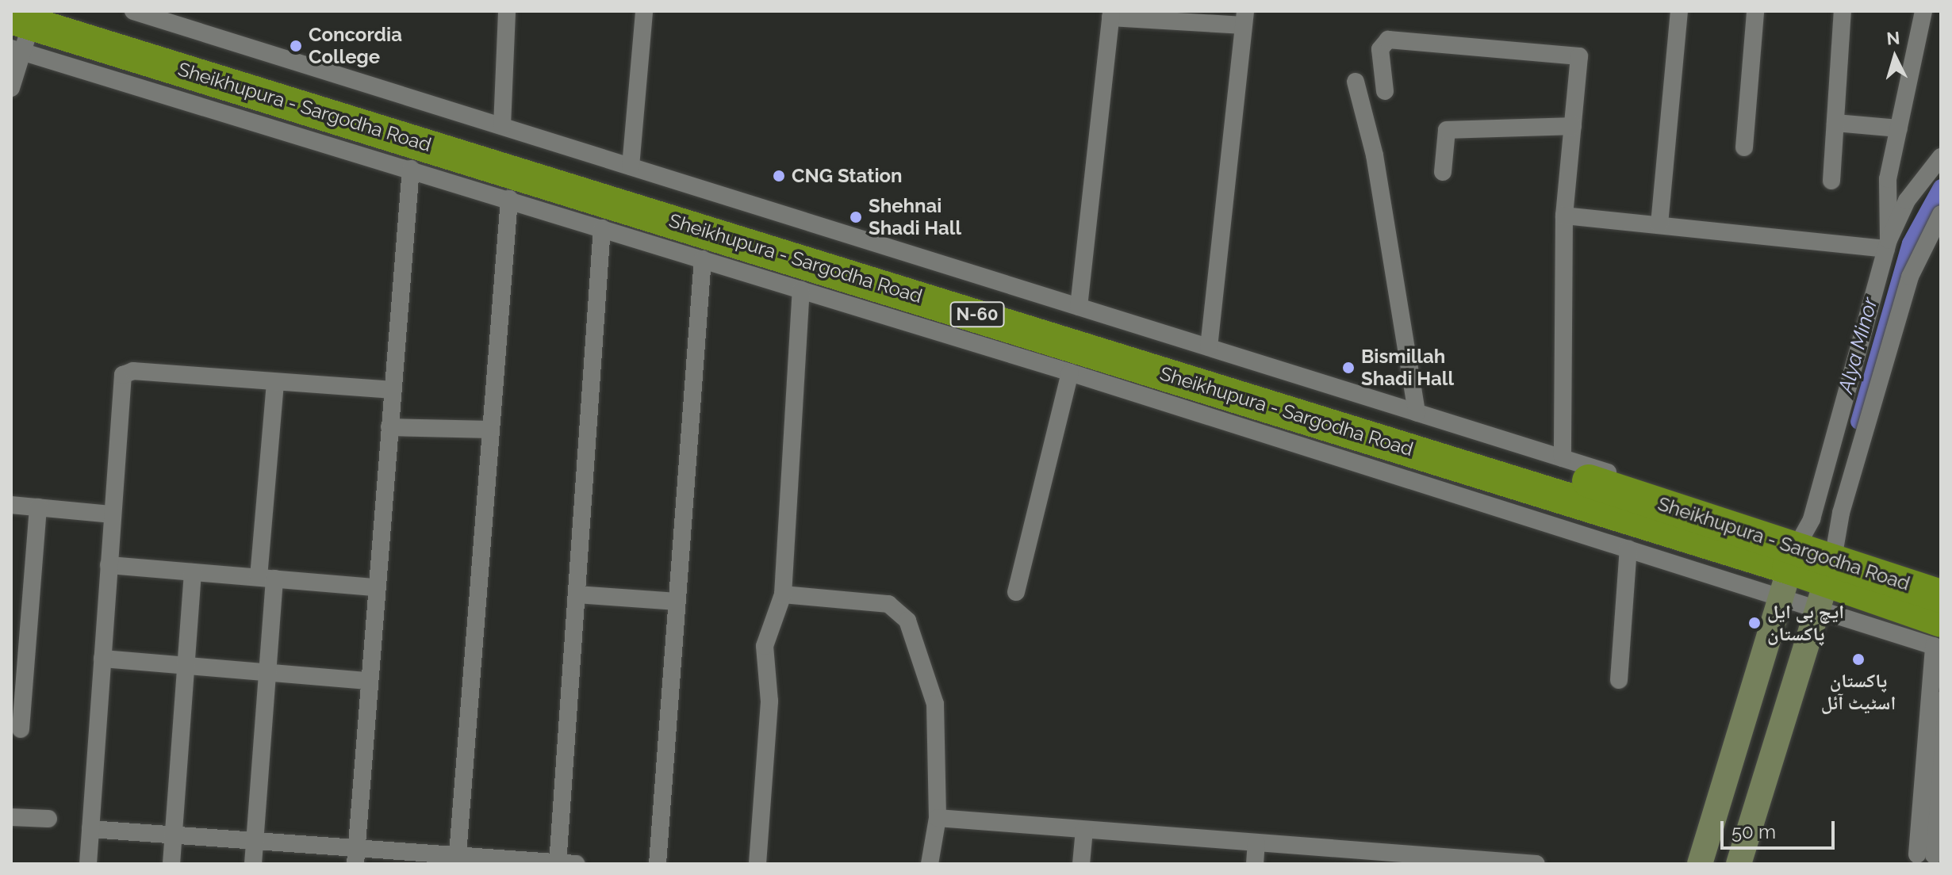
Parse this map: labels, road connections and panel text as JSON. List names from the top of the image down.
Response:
{
  "streets": {
    "highway": ["Sheikhupura - Sargodha Road", "N-60"]
  },
  "water": ["Alya Minor"],
  "places": [
    "Concordia College",
    "CNG Station",
    "Shehnai Shadi Hall",
    "Bismillah Shadi Hall",
    "ایچ بی ایل پاکستان",
    "پاکستان اسٹیٹ آئل"
  ],
  "scale_bar": "50 m",
  "north": "top"
}
